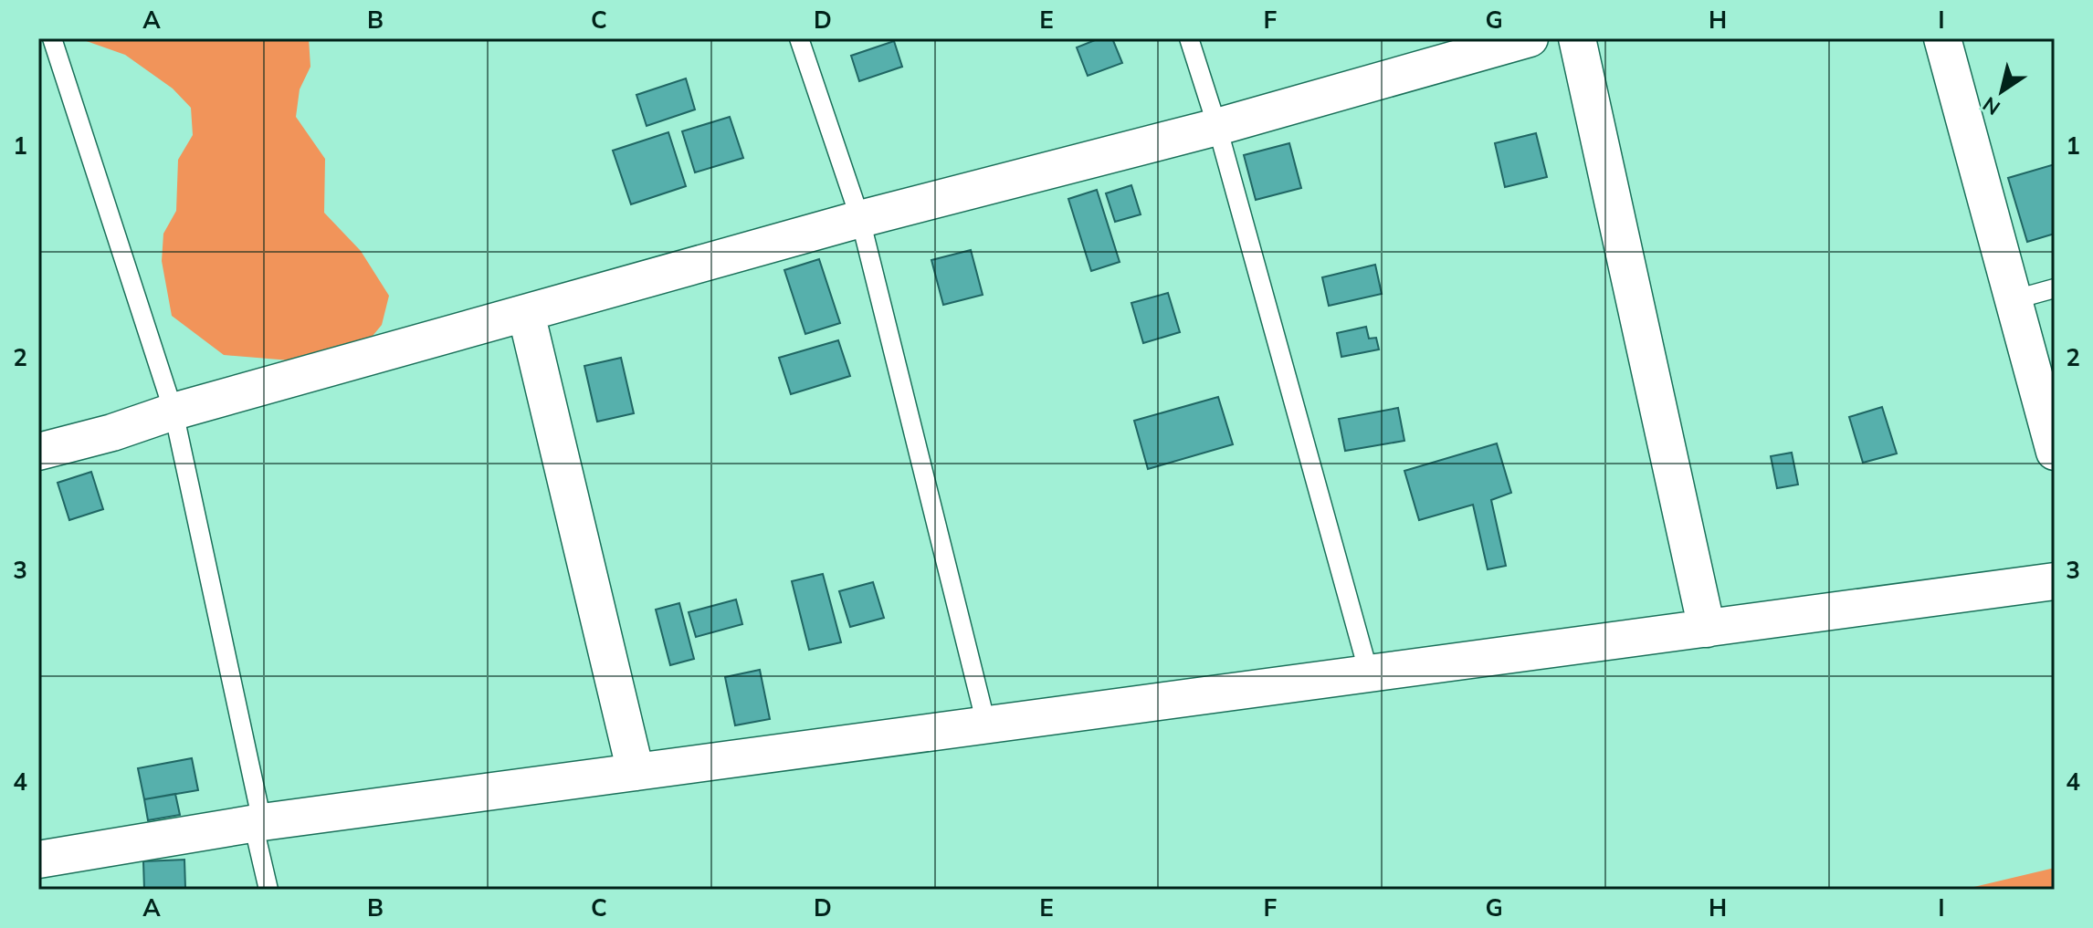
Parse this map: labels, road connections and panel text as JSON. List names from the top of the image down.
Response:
{
  "north": "bottom left",
  "grid": {
    "columns": [
      "A",
      "B",
      "C",
      "D",
      "E",
      "F",
      "G",
      "H",
      "I"
    ],
    "rows": [
      "1",
      "2",
      "3",
      "4"
    ]
  }
}
